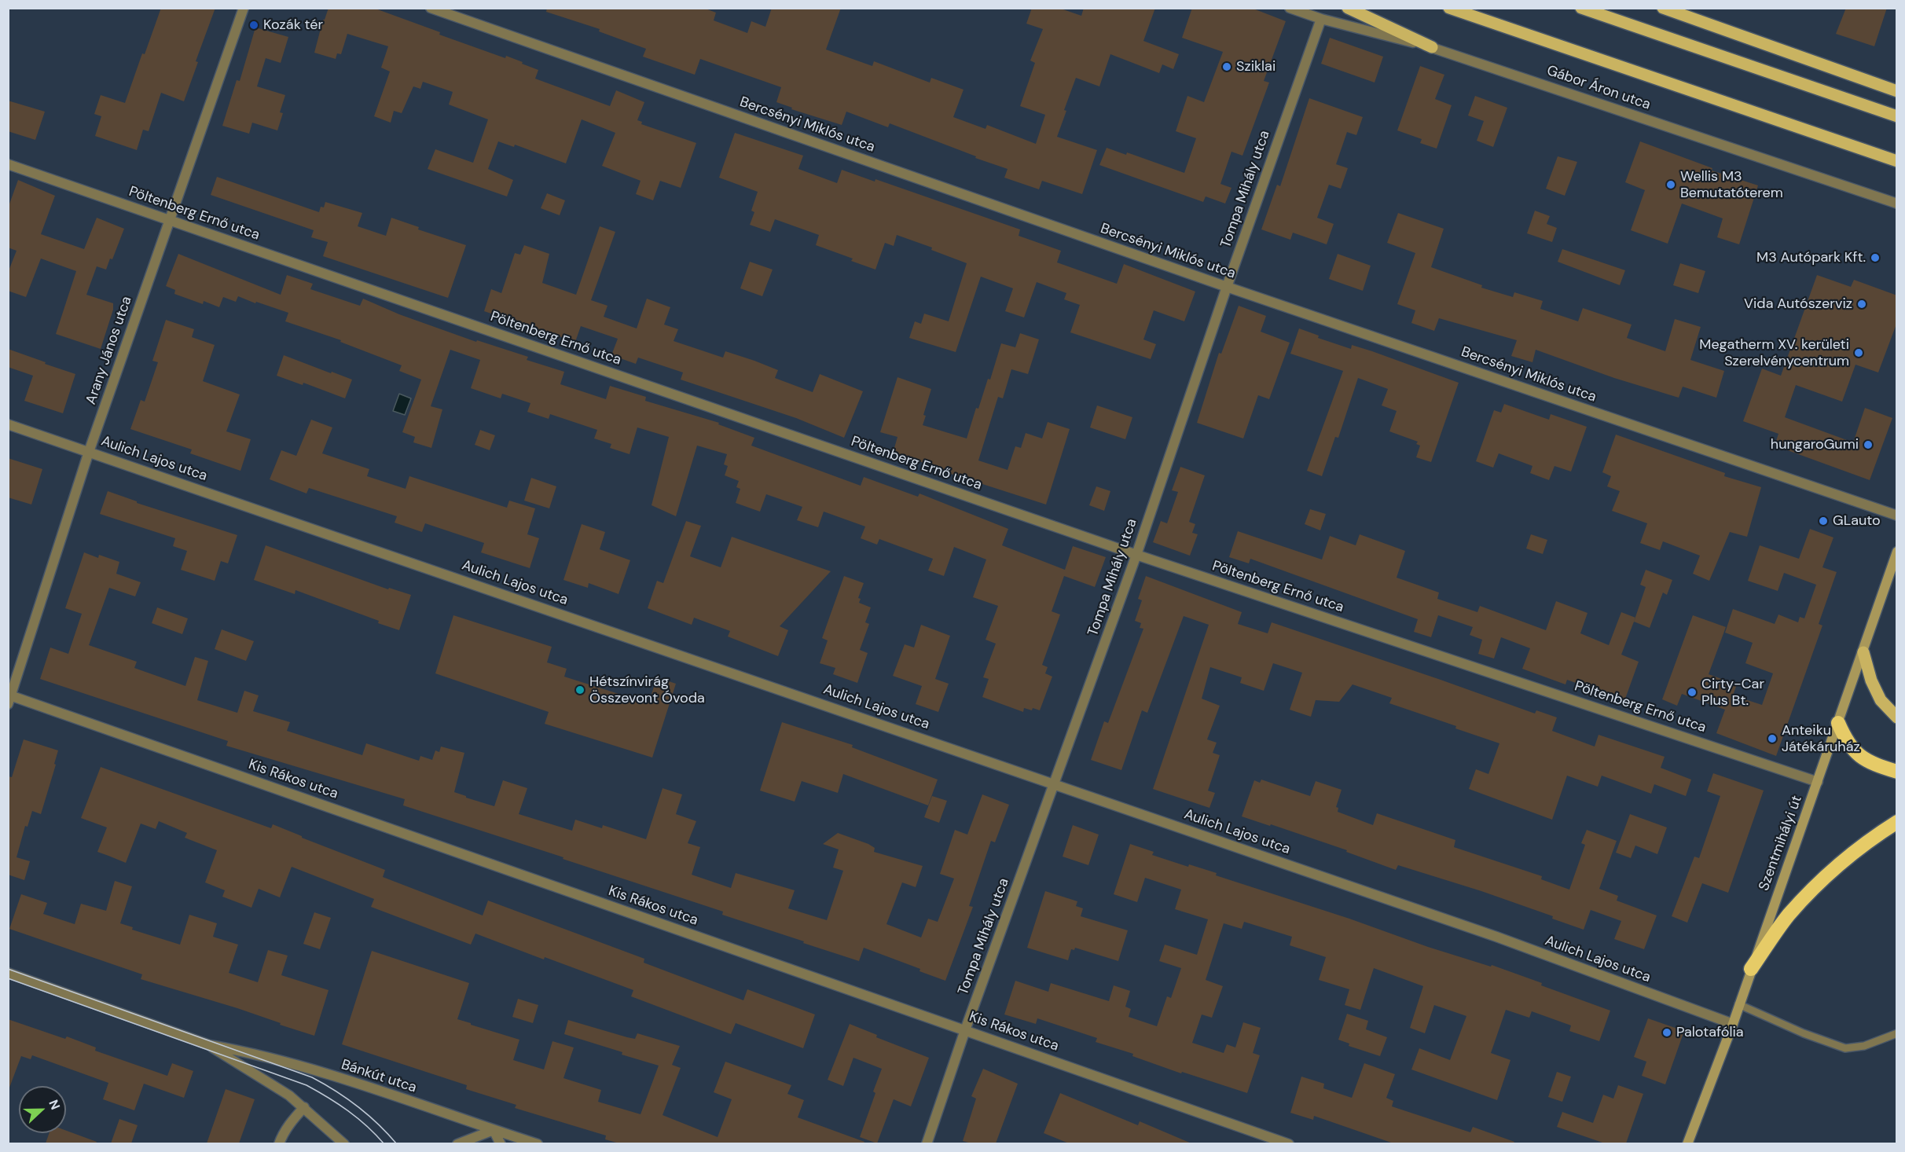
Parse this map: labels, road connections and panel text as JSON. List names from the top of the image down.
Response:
{
  "streets": {
    "main road": ["Szentmihályi út"],
    "street": [
      "Gábor Áron utca",
      "Bercsényi Miklós utca",
      "Tompa Mihály utca",
      "Pöltenberg Ernő utca",
      "Arany János utca",
      "Aulich Lajos utca",
      "Kis Rákos utca",
      "Bánkút utca"
    ]
  },
  "crossings": [
    ["Gábor Áron utca", "Tompa Mihály utca"],
    ["Bercsényi Miklós utca", "Tompa Mihály utca"],
    ["Tompa Mihály utca", "Pöltenberg Ernő utca"],
    ["Tompa Mihály utca", "Aulich Lajos utca"],
    ["Tompa Mihály utca", "Kis Rákos utca"],
    ["Pöltenberg Ernő utca", "Arany János utca"],
    ["Pöltenberg Ernő utca", "Szentmihályi út"],
    ["Arany János utca", "Aulich Lajos utca"],
    ["Arany János utca", "Kis Rákos utca"],
    ["Aulich Lajos utca", "Szentmihályi út"]
  ],
  "places": [
    "Kozák tér",
    "Sziklai",
    "Wellis M3 Bemutatóterem",
    "M3 Autópark Kft.",
    "Vida Autószerviz",
    "Megatherm XV. kerületi Szerelvénycentrum",
    "hungaroGumi",
    "GLauto",
    "Hétszínvirág Összevont Óvoda",
    "Cirty-Car Plus Bt.",
    "Anteiku Játékáruház",
    "Palotafólia"
  ],
  "north": "right"
}
